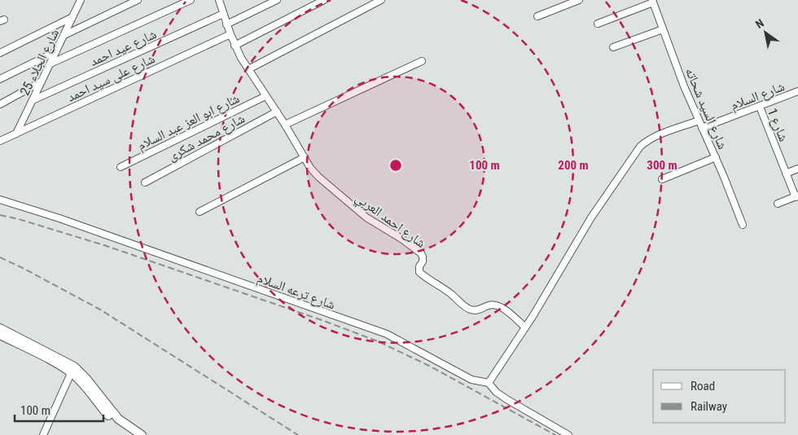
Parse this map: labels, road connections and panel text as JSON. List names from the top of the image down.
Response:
{
  "streets": {
    "street": [
      "شارع عيد احمد",
      "شارع الجلاء 25",
      "شارع على سيد احمد",
      "شارع السلام",
      "شارع السيد شحاته",
      "شارع ابو العز عبد السلام",
      "شارع 1",
      "شارع محمد شكرى",
      "شارع احمد العربي",
      "شارع ترعه السلام"
    ]
  },
  "crossings": [
    ["شارع عيد احمد", "شارع الجلاء 25"],
    ["شارع عيد احمد", "شارع احمد العربي"],
    ["شارع الجلاء 25", "شارع على سيد احمد"],
    ["شارع على سيد احمد", "شارع احمد العربي"],
    ["شارع السلام", "شارع السيد شحاته"],
    ["شارع السلام", "شارع 1"],
    ["شارع ابو العز عبد السلام", "شارع احمد العربي"],
    ["شارع محمد شكرى", "شارع احمد العربي"]
  ],
  "legend": ["Road", "Railway"],
  "scale_bar": "100 m",
  "north": "top left",
  "rings": ["100 m", "200 m", "300 m"]
}
